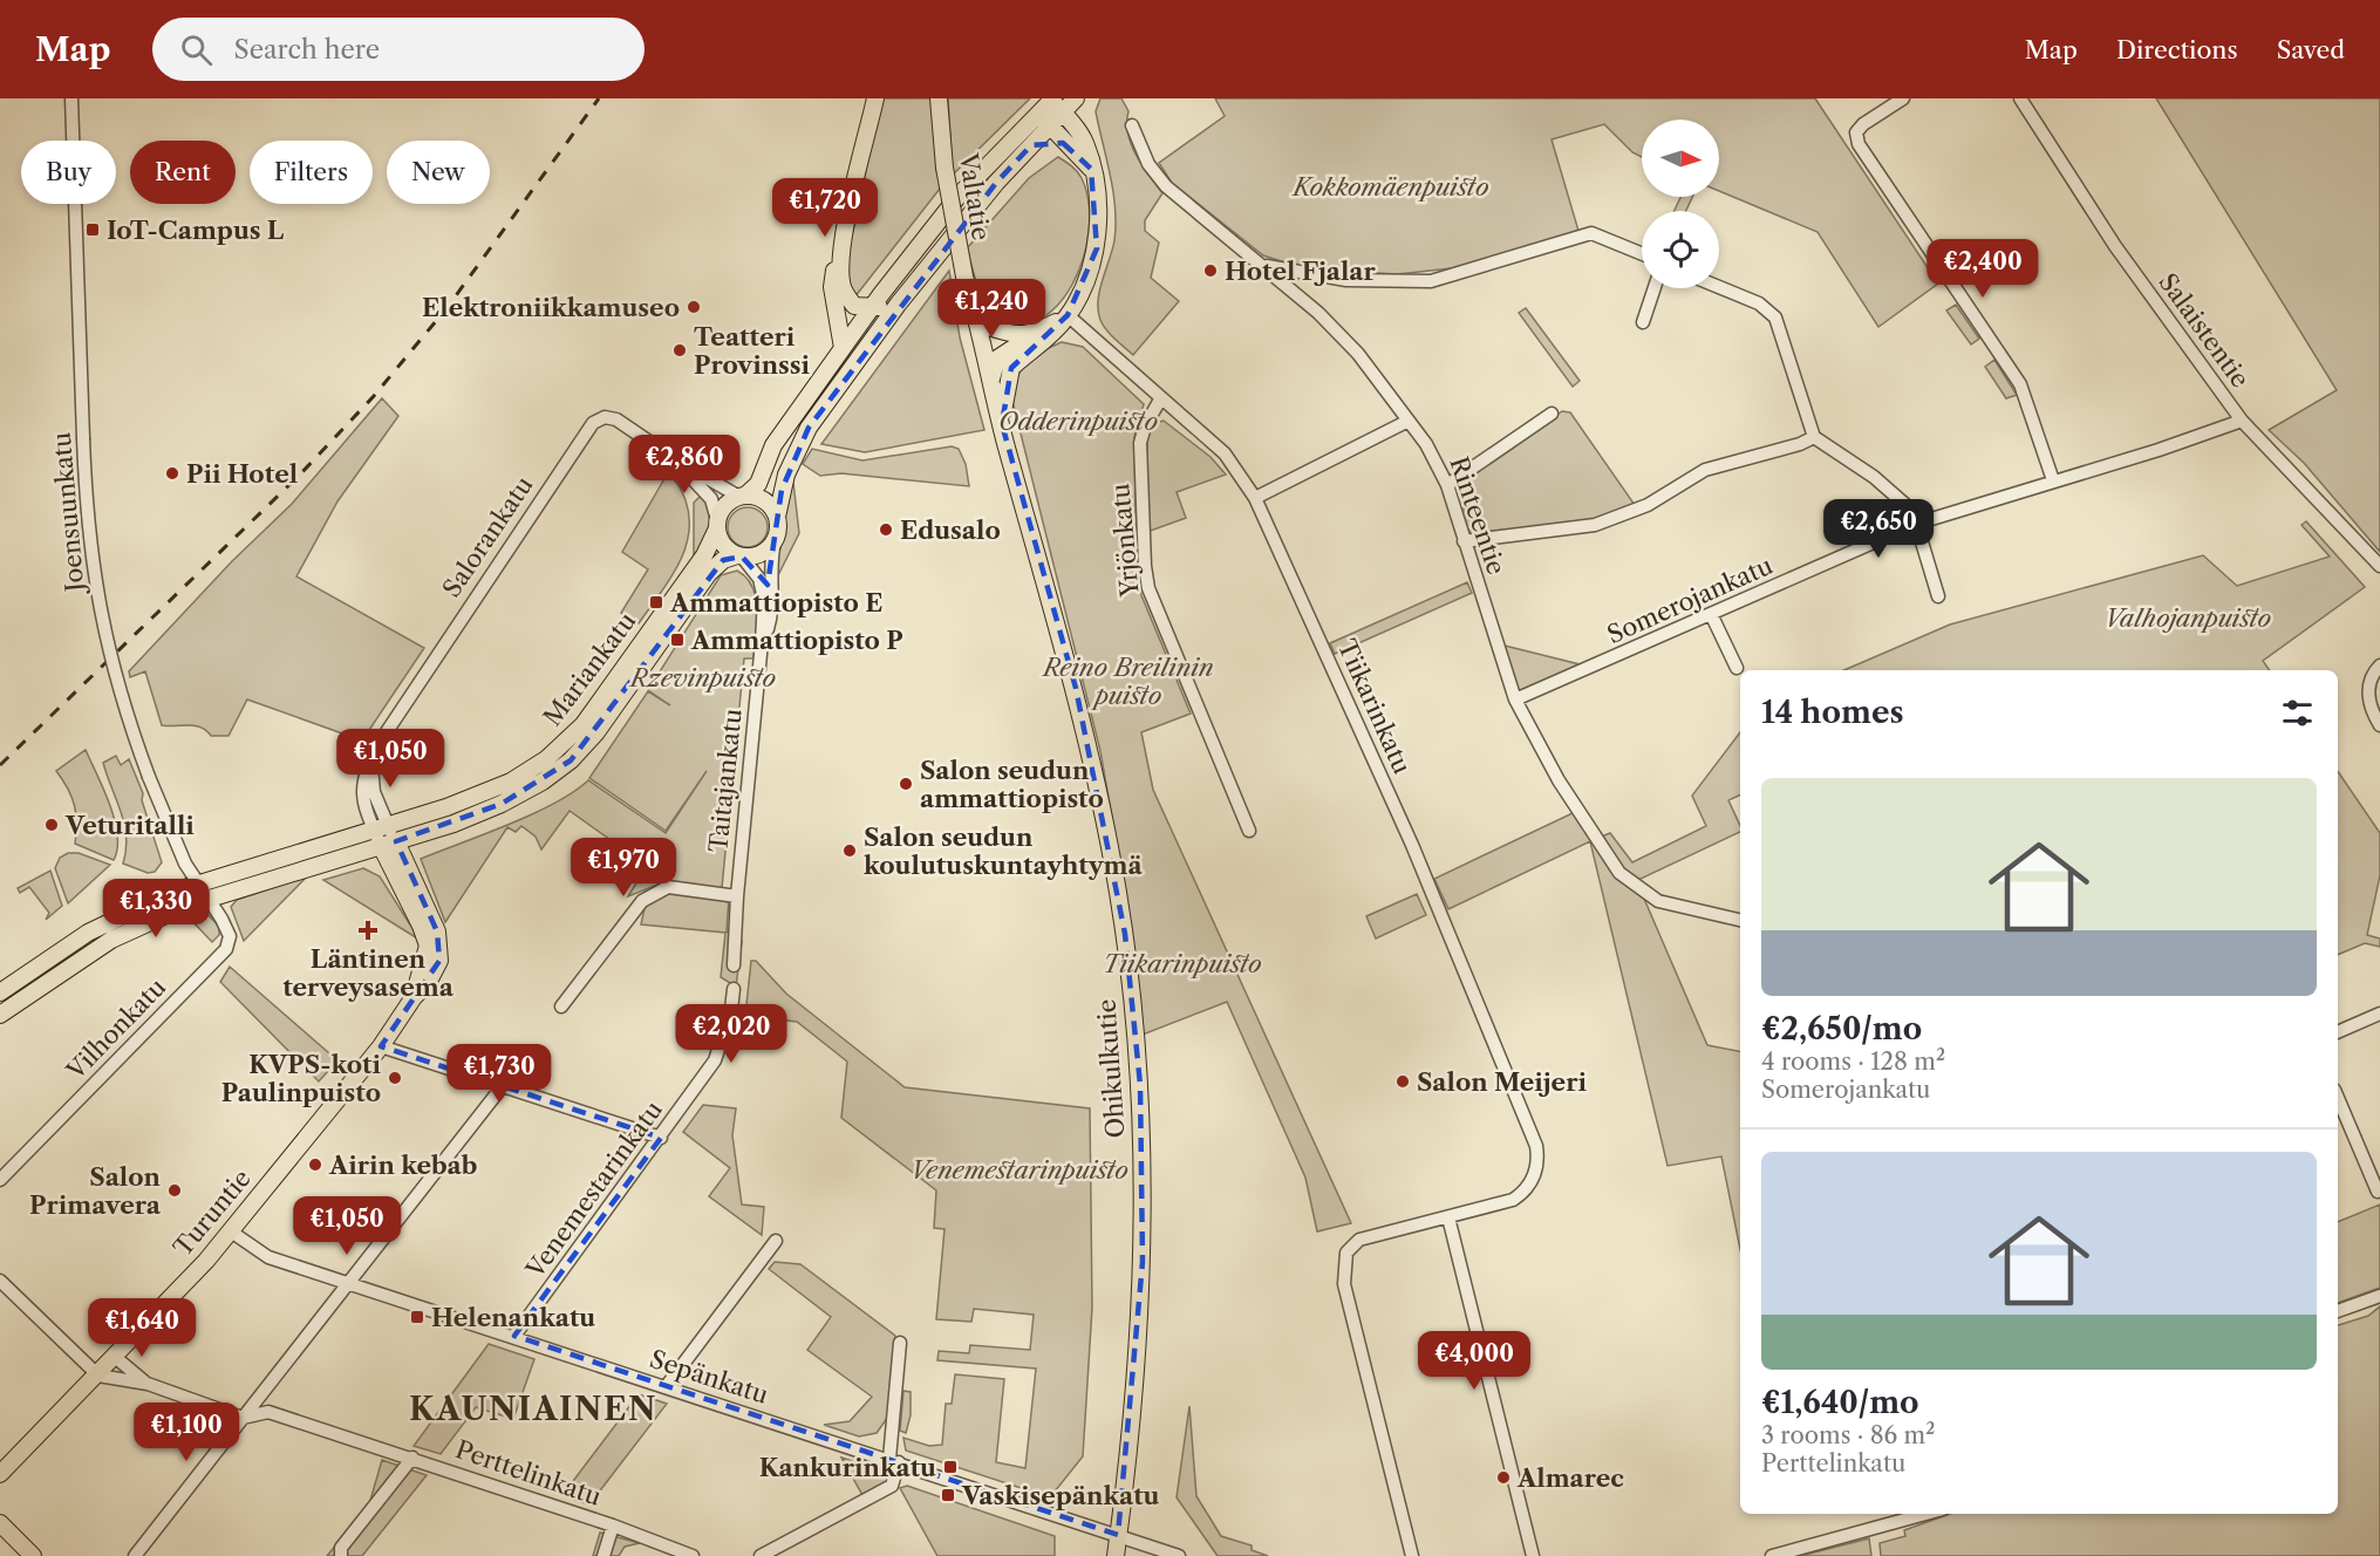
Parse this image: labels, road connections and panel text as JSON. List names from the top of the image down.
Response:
{
  "streets": {
    "main road": [
      "Valtatie",
      "Mariankatu",
      "Ohikulkutie",
      "Turuntie"
    ],
    "street": [
      "Salaistentie",
      "Joensuunkatu",
      "Rinteentie",
      "Salorankatu",
      "Yrjönkatu",
      "Somerojankatu",
      "Tiikarinkatu",
      "Taitajankatu",
      "Vilhonkatu",
      "Venemestarinkatu",
      "Sepänkatu",
      "Perttelinkatu"
    ]
  },
  "crossings": [
    ["Valtatie", "Ohikulkutie"],
    ["Salaistentie", "Somerojankatu"],
    ["Joensuunkatu", "Mariankatu"],
    ["Joensuunkatu", "Vilhonkatu"],
    ["Rinteentie", "Somerojankatu"],
    ["Salorankatu", "Mariankatu"],
    ["Salorankatu", "Taitajankatu"],
    ["Salorankatu", "Turuntie"],
    ["Yrjönkatu", "Tiikarinkatu"],
    ["Mariankatu", "Taitajankatu"],
    ["Mariankatu", "Vilhonkatu"],
    ["Mariankatu", "Turuntie"],
    ["Ohikulkutie", "Sepänkatu"],
    ["Venemestarinkatu", "Sepänkatu"],
    ["Turuntie", "Sepänkatu"],
    ["Turuntie", "Perttelinkatu"]
  ],
  "districts": ["KAUNIAINEN"],
  "parks": [
    "Kokkomäenpuisto",
    "Odderinpuisto",
    "Valhojanpuisto",
    "Reino Breilinin puisto",
    "Rzevinpuisto",
    "Tiikarinpuisto",
    "Venemestarinpuisto"
  ],
  "places": {
    "transit": [
      "IoT-Campus L",
      "Ammattiopisto E",
      "Ammattiopisto P",
      "Helenankatu",
      "Kankurinkatu",
      "Vaskisepänkatu"
    ],
    "other": [
      "Hotel Fjalar",
      "Elektroniikkamuseo",
      "Teatteri Provinssi",
      "Pii Hotel",
      "Edusalo",
      "Salon seudun ammattiopisto",
      "Veturitalli",
      "Salon seudun koulutuskuntayhtymä",
      "KVPS-koti Paulinpuisto",
      "Salon Meijeri",
      "Airin kebab",
      "Salon Primavera",
      "Almarec"
    ],
    "health": ["Läntinen terveysasema"]
  },
  "north": "right",
  "page": {
    "header": "Map",
    "search": "Search here",
    "nav": ["Map", "Directions", "Saved"],
    "chip": [
      "Buy",
      "Rent",
      "Filters",
      "New"
    ],
    "price": [
      "€1,720",
      "€2,400",
      "€1,240",
      "€2,860",
      "€2,650",
      "€1,050",
      "€1,970",
      "€1,330",
      "€2,020",
      "€1,730",
      "€1,050",
      "€1,640",
      "€4,000",
      "€1,100"
    ],
    "heading": "14 homes",
    "list": [
      {
        "name": "€2,650/mo",
        "note": "4 rooms · 128 m² · Somerojankatu"
      },
      {
        "name": "€1,640/mo",
        "note": "3 rooms · 86 m² · Perttelinkatu"
      }
    ]
  }
}
